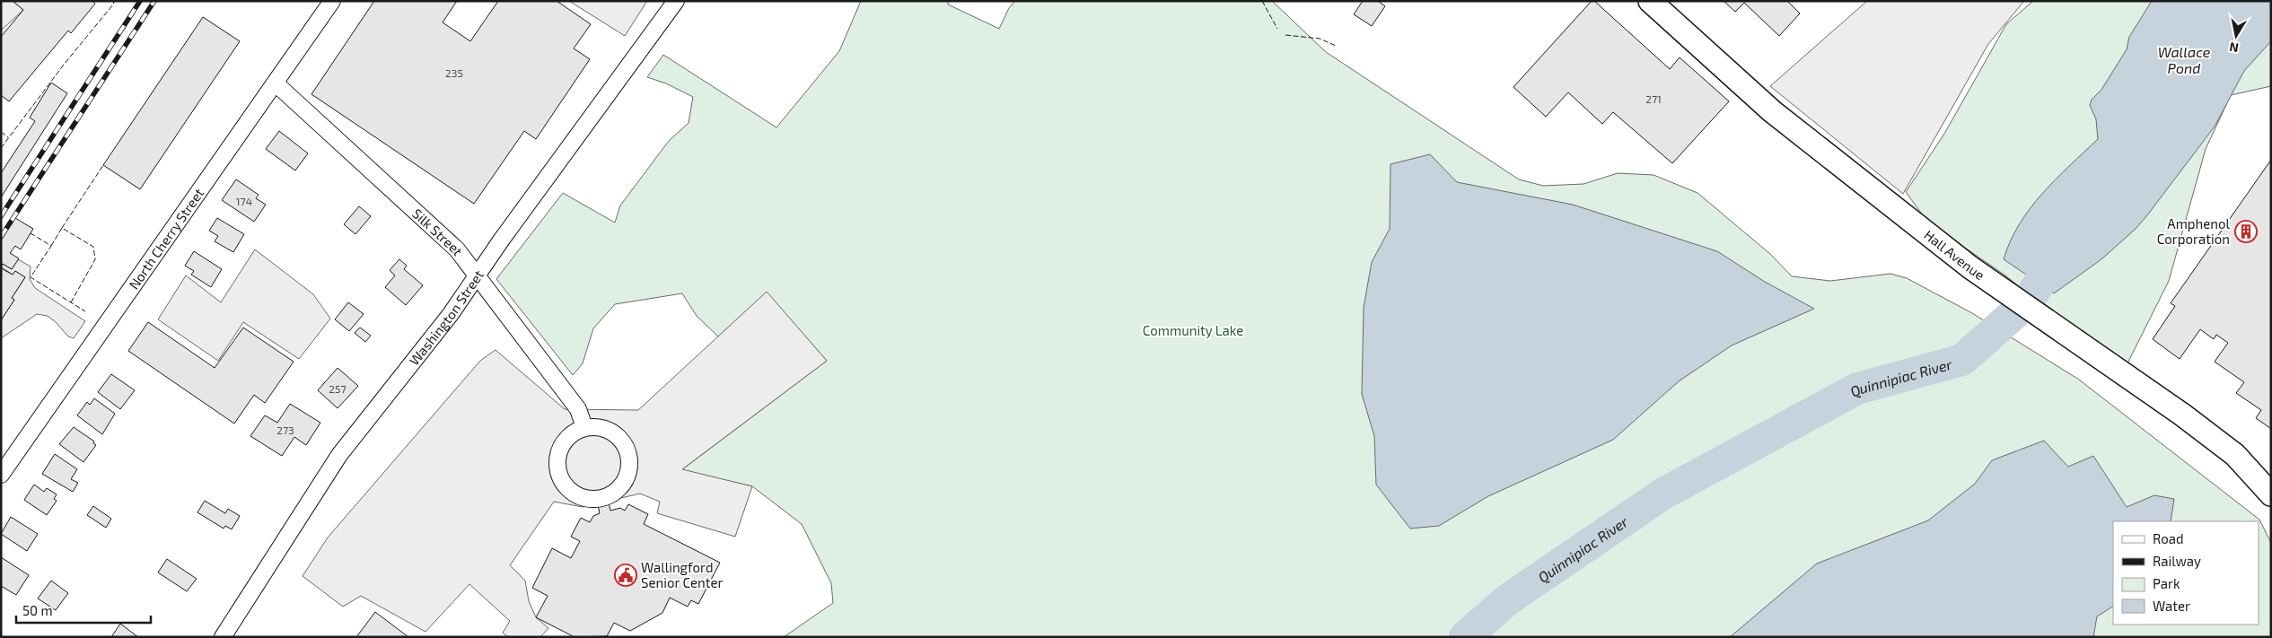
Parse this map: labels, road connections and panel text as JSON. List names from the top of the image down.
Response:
{
  "streets": {
    "main road": ["Hall Avenue"],
    "street": ["Silk Street", "North Cherry Street", "Washington Street"]
  },
  "crossings": [
    ["Silk Street", "North Cherry Street"],
    ["Silk Street", "Washington Street"]
  ],
  "water": ["Wallace Pond", "Quinnipiac River"],
  "parks": ["Community Lake"],
  "places": {
    "building": ["Amphenol Corporation"],
    "public building": ["Wallingford Senior Center"]
  },
  "house_numbers": [
    "235",
    "271",
    "174",
    "257",
    "273"
  ],
  "legend": [
    "Road",
    "Railway",
    "Park",
    "Water"
  ],
  "scale_bar": "50 m",
  "north": "bottom"
}
